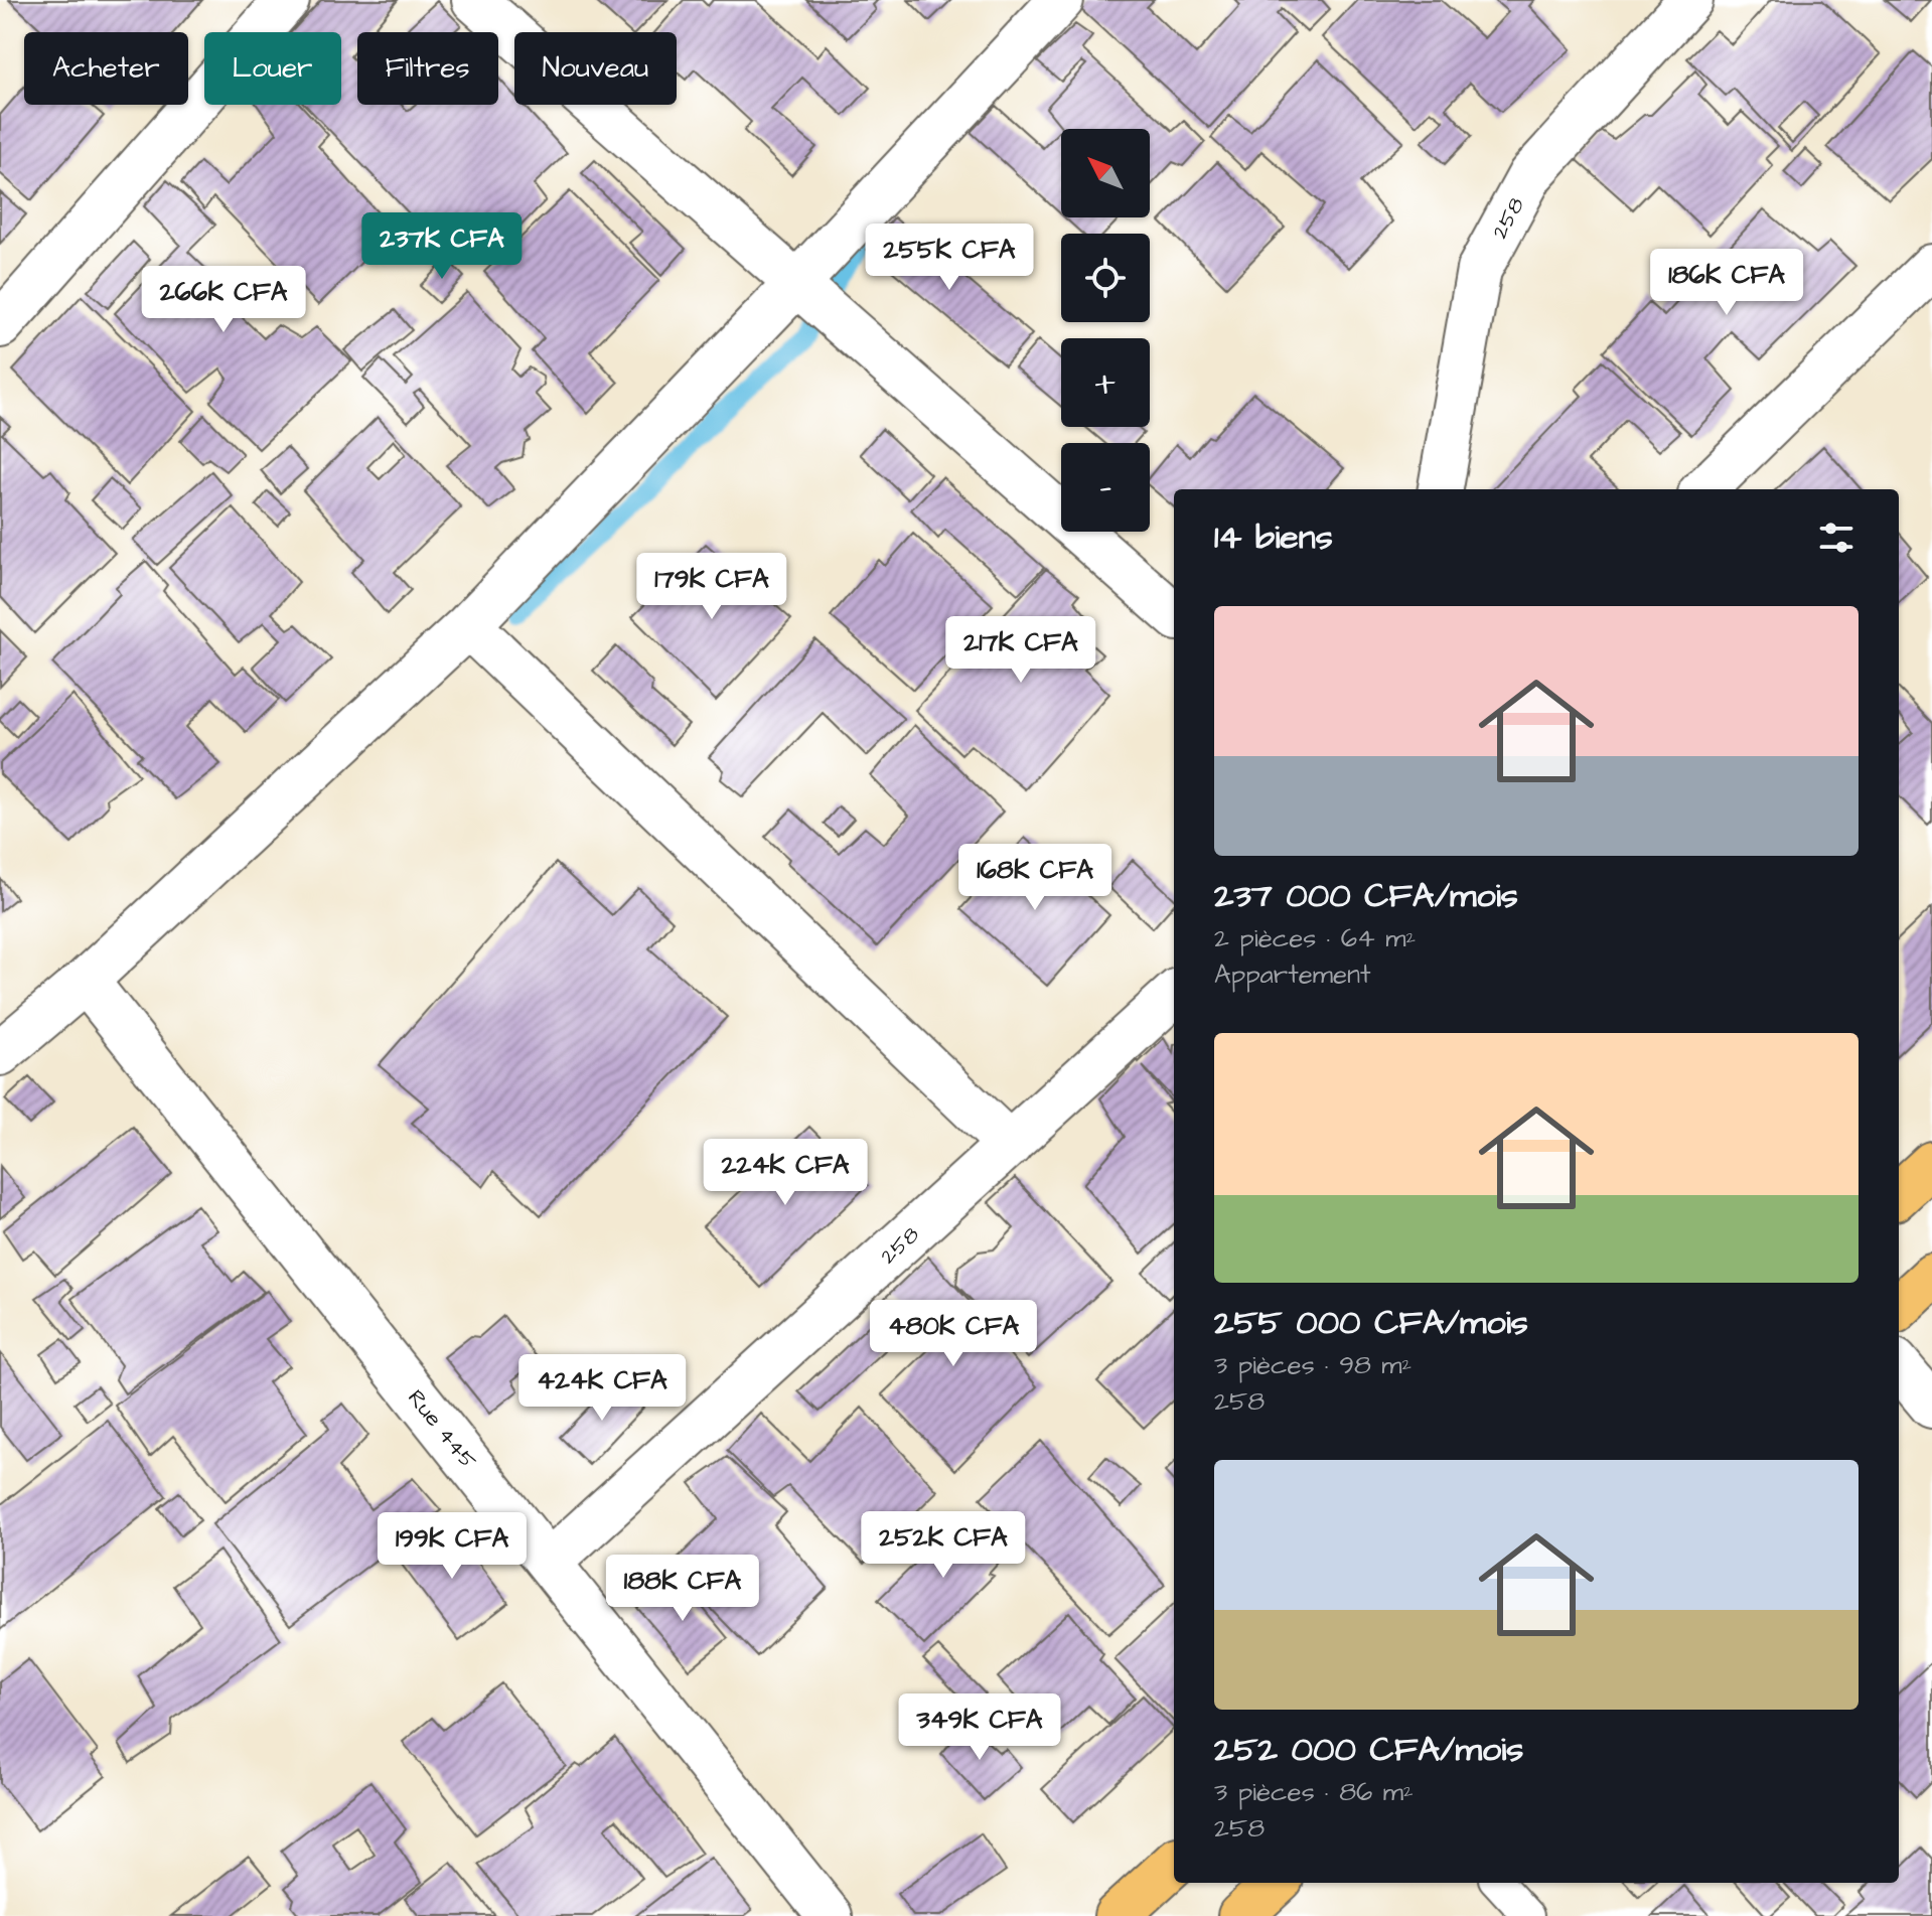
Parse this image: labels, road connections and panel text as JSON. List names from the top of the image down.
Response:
{
  "streets": {
    "street": ["258", "Rue 445"]
  },
  "crossings": [
    ["258", "Rue 445"]
  ],
  "north": "top left",
  "page": {
    "chip": [
      "Acheter",
      "Louer",
      "Filtres",
      "Nouveau"
    ],
    "map_buttons": ["+", "−"],
    "price": [
      "237K CFA",
      "255K CFA",
      "186K CFA",
      "266K CFA",
      "179K CFA",
      "217K CFA",
      "168K CFA",
      "224K CFA",
      "480K CFA",
      "424K CFA",
      "252K CFA",
      "199K CFA",
      "188K CFA",
      "349K CFA"
    ],
    "heading": "14 biens",
    "list": [
      {
        "name": "237 000 CFA/mois",
        "note": "2 pièces · 64 m² · Appartement"
      },
      {
        "name": "255 000 CFA/mois",
        "note": "3 pièces · 98 m² · 258"
      },
      {
        "name": "252 000 CFA/mois",
        "note": "3 pièces · 86 m² · 258"
      }
    ]
  }
}
